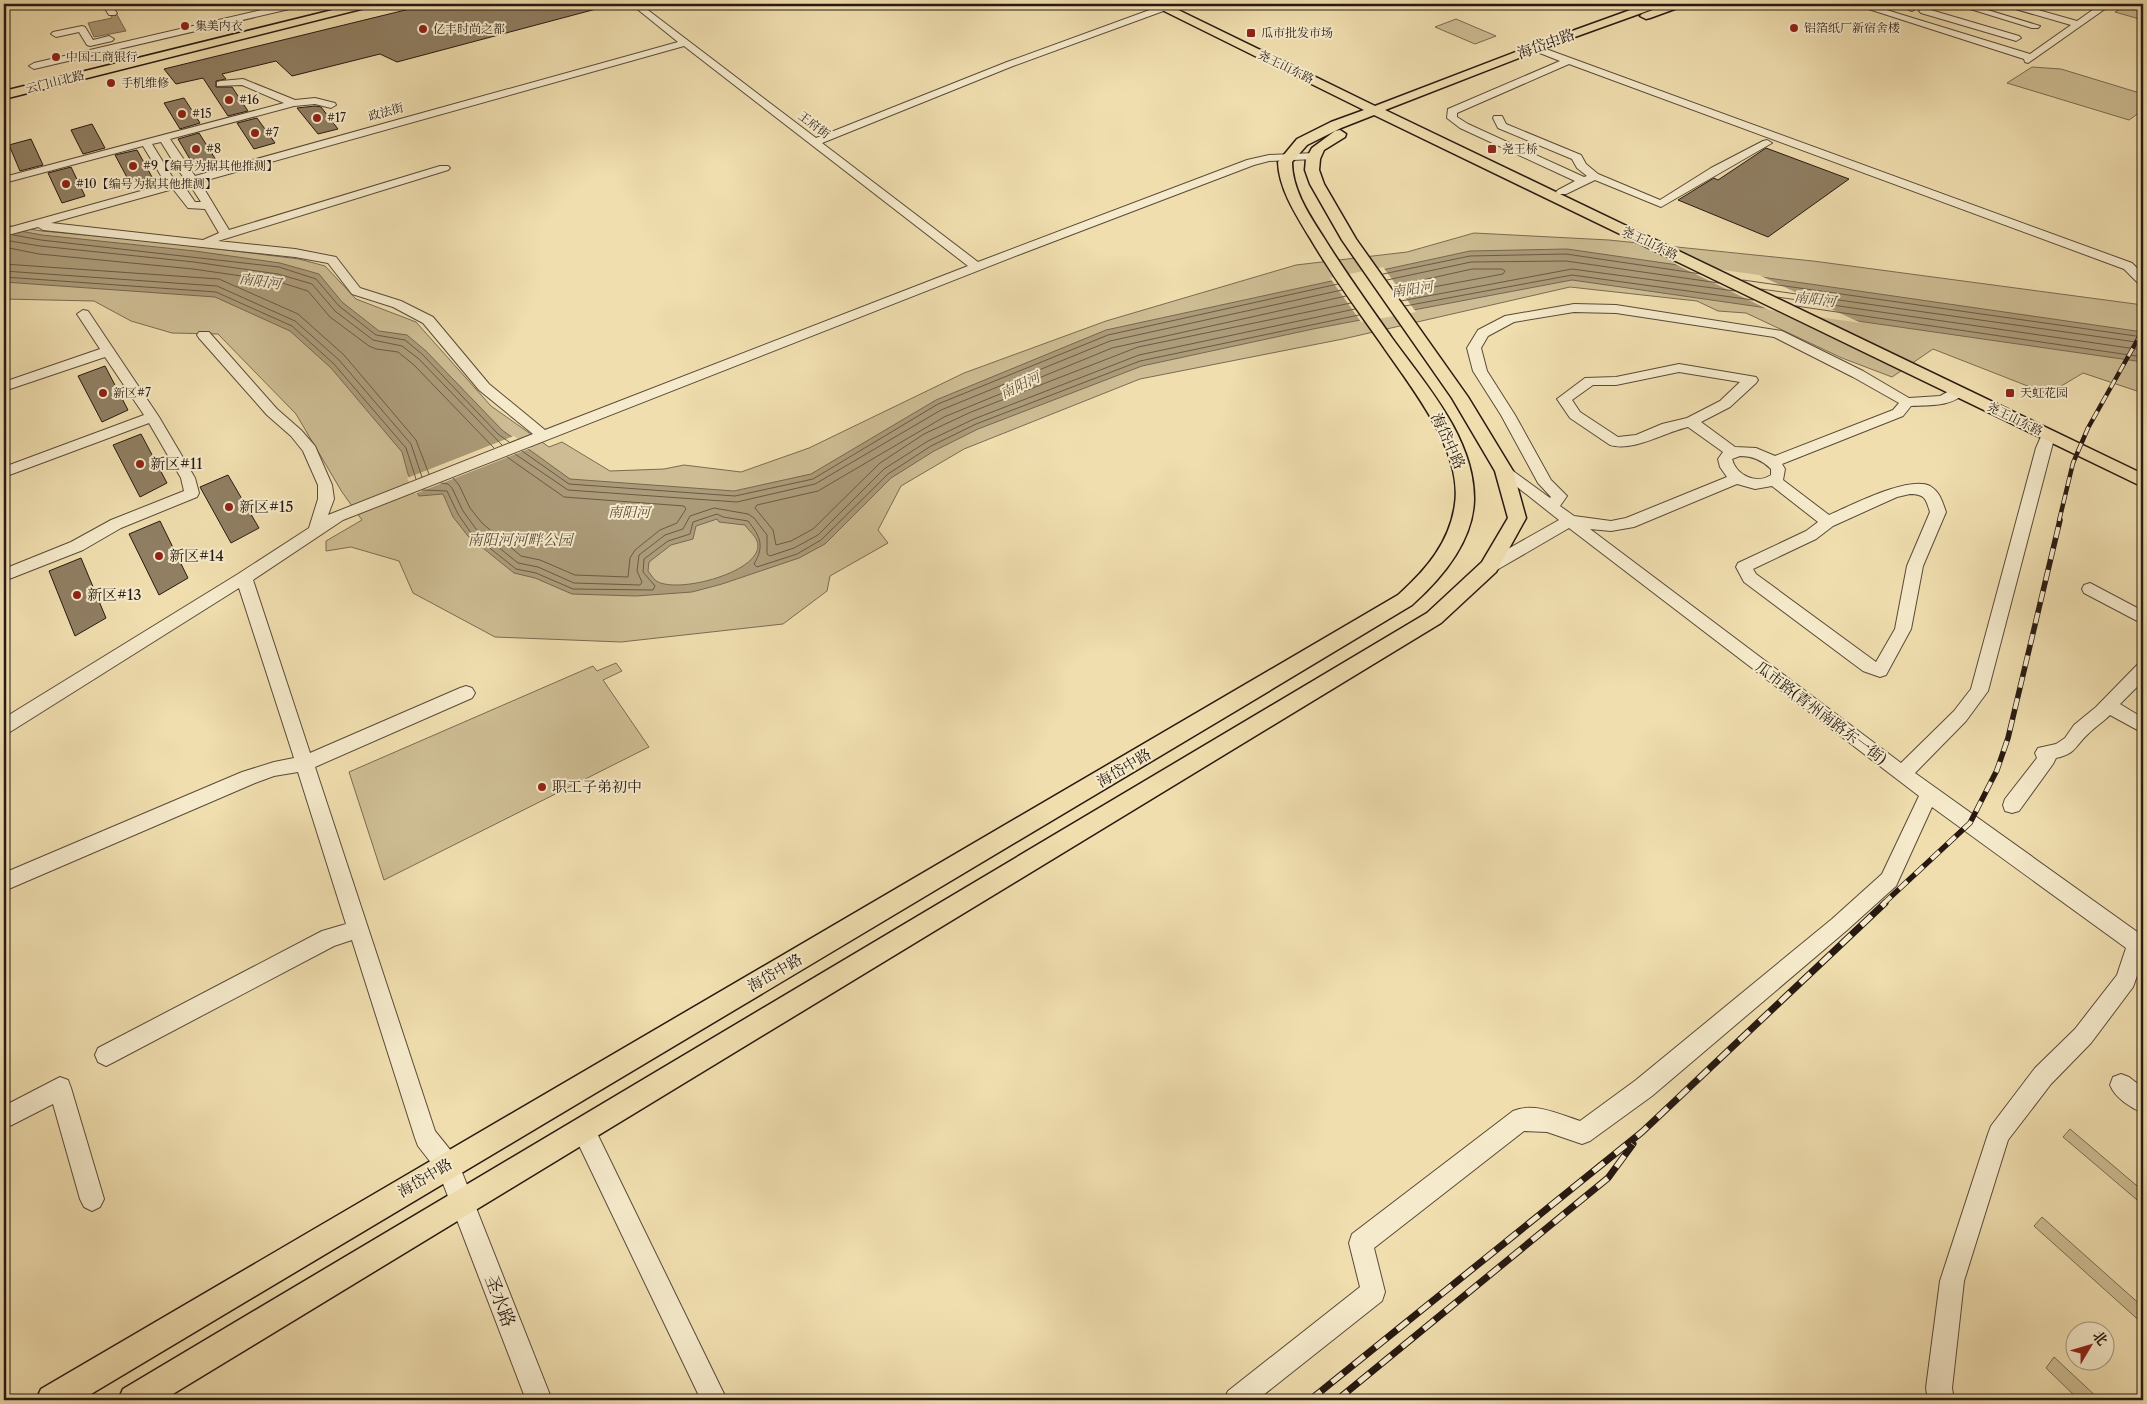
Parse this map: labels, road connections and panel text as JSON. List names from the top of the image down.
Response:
{
  "streets": {
    "main road": ["海岱中路", "尧王山东路", "云门山北路"],
    "street": [
      "政法街",
      "王府街",
      "瓜市路(青州南路东一街)",
      "圣水路"
    ]
  },
  "crossings": [
    ["海岱中路", "尧王山东路"],
    ["海岱中路", "瓜市路(青州南路东一街)"],
    ["海岱中路", "圣水路"],
    ["政法街", "王府街"]
  ],
  "water": ["南阳河"],
  "parks": ["南阳河河畔公园"],
  "places": {
    "other": [
      "集美内衣",
      "铝箔纸厂新宿舍楼",
      "亿丰时尚之都",
      "中国工商银行",
      "手机维修",
      "#16",
      "#15",
      "#17",
      "#7",
      "#8",
      "#9【编号为据其他推测】",
      "#10【编号为据其他推测】",
      "新区#7",
      "新区#11",
      "新区#15",
      "新区#14",
      "新区#13",
      "职工子弟初中"
    ],
    "transit": ["瓜市批发市场", "尧王桥", "天虹花园"]
  },
  "north": "top right"
}
